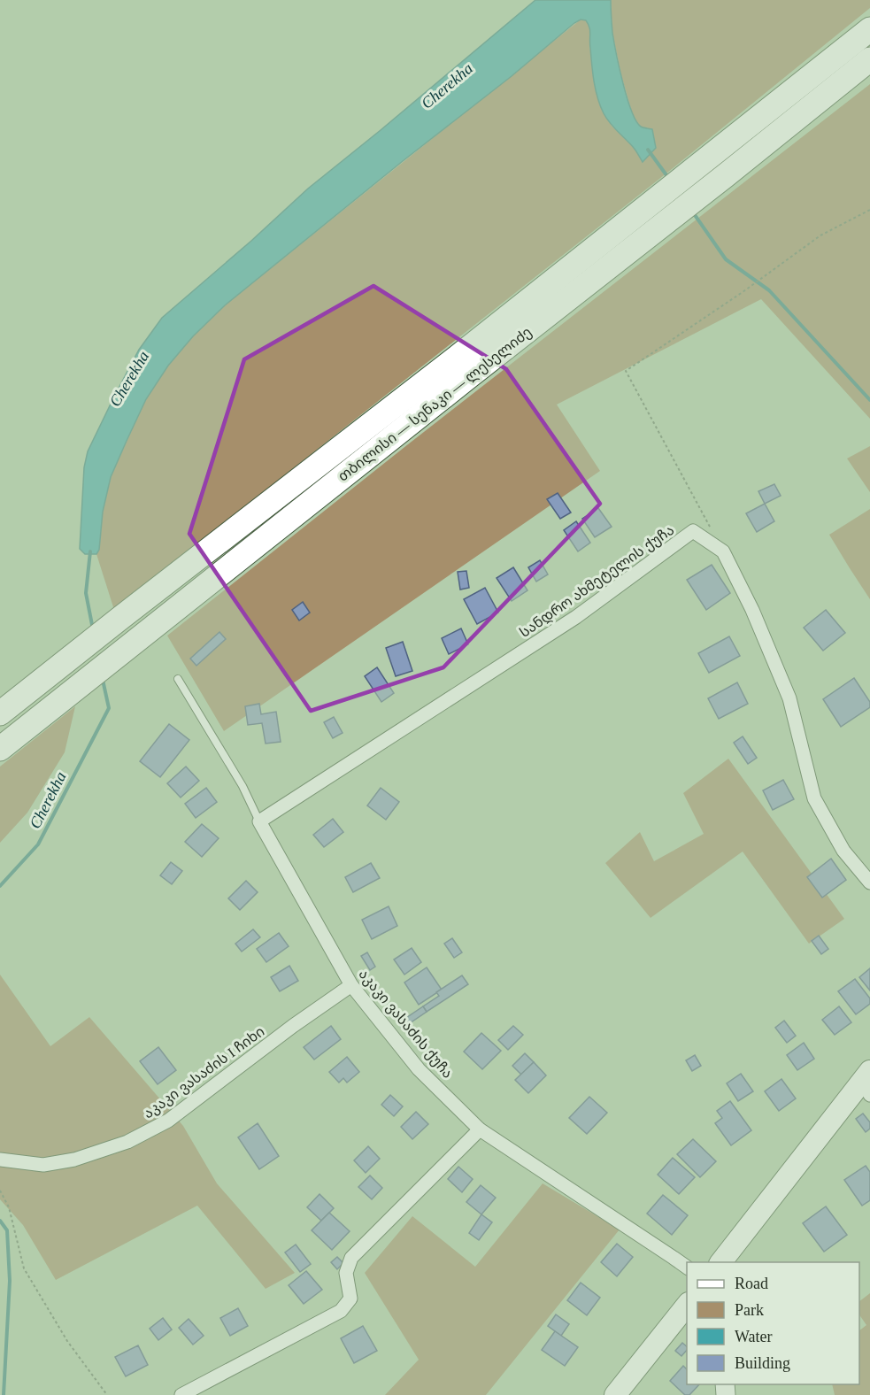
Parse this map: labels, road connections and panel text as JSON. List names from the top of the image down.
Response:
{
  "streets": {
    "highway": ["თბილისი — სენაკი — ლესელიძე"],
    "street": ["სანდრო ახმეტელის ქუჩა", "აკაკი ვასაძის ქუჩა", "აკაკი ვასაძის I ჩიხი"]
  },
  "crossings": [
    ["სანდრო ახმეტელის ქუჩა", "აკაკი ვასაძის ქუჩა"],
    ["აკაკი ვასაძის ქუჩა", "აკაკი ვასაძის I ჩიხი"]
  ],
  "water": ["Cherekha"],
  "legend": [
    "Road",
    "Park",
    "Water",
    "Building"
  ]
}
